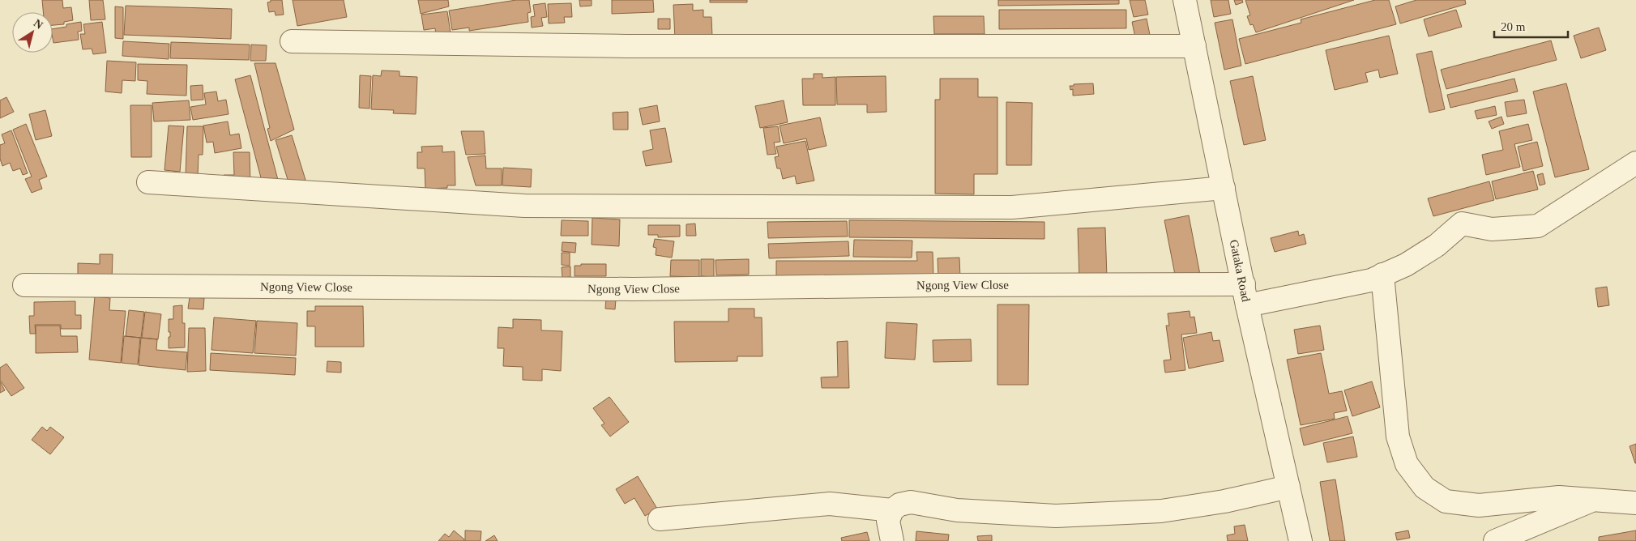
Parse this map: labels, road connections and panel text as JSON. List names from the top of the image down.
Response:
{
  "streets": {
    "street": ["Gataka Road", "Ngong View Close"]
  },
  "crossings": [
    ["Gataka Road", "Ngong View Close"]
  ],
  "scale_bar": "20 m",
  "north": "top right"
}
